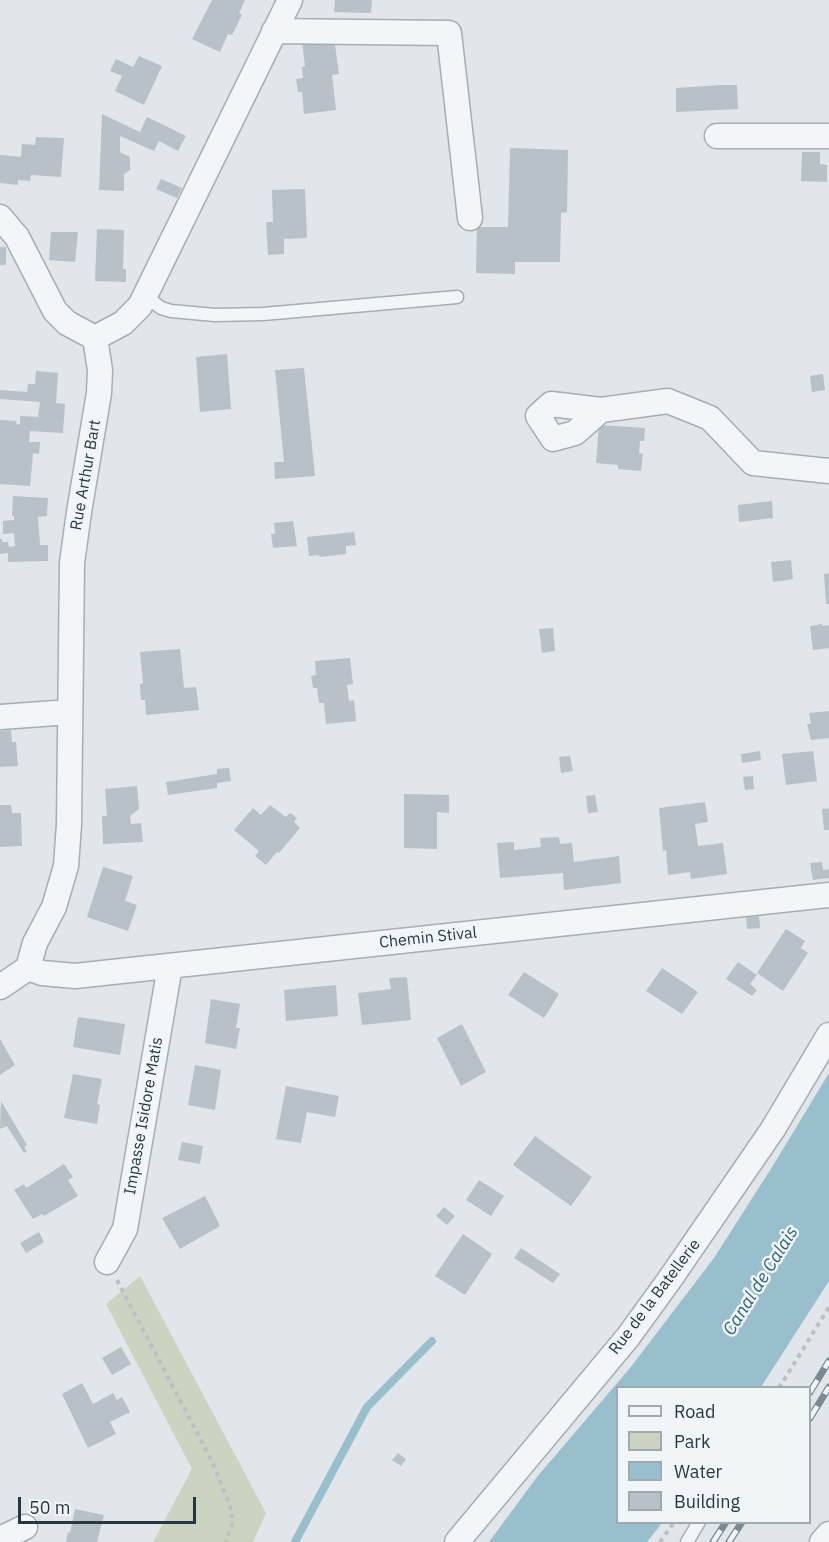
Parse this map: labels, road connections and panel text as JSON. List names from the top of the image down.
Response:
{
  "streets": {
    "street": [
      "Rue Arthur Bart",
      "Chemin Stival",
      "Impasse Isidore Matis",
      "Rue de la Batellerie"
    ]
  },
  "crossings": [
    ["Rue Arthur Bart", "Chemin Stival"],
    ["Chemin Stival", "Impasse Isidore Matis"]
  ],
  "water": ["Canal de Calais"],
  "legend": [
    "Road",
    "Park",
    "Water",
    "Building"
  ],
  "scale_bar": "50 m"
}
